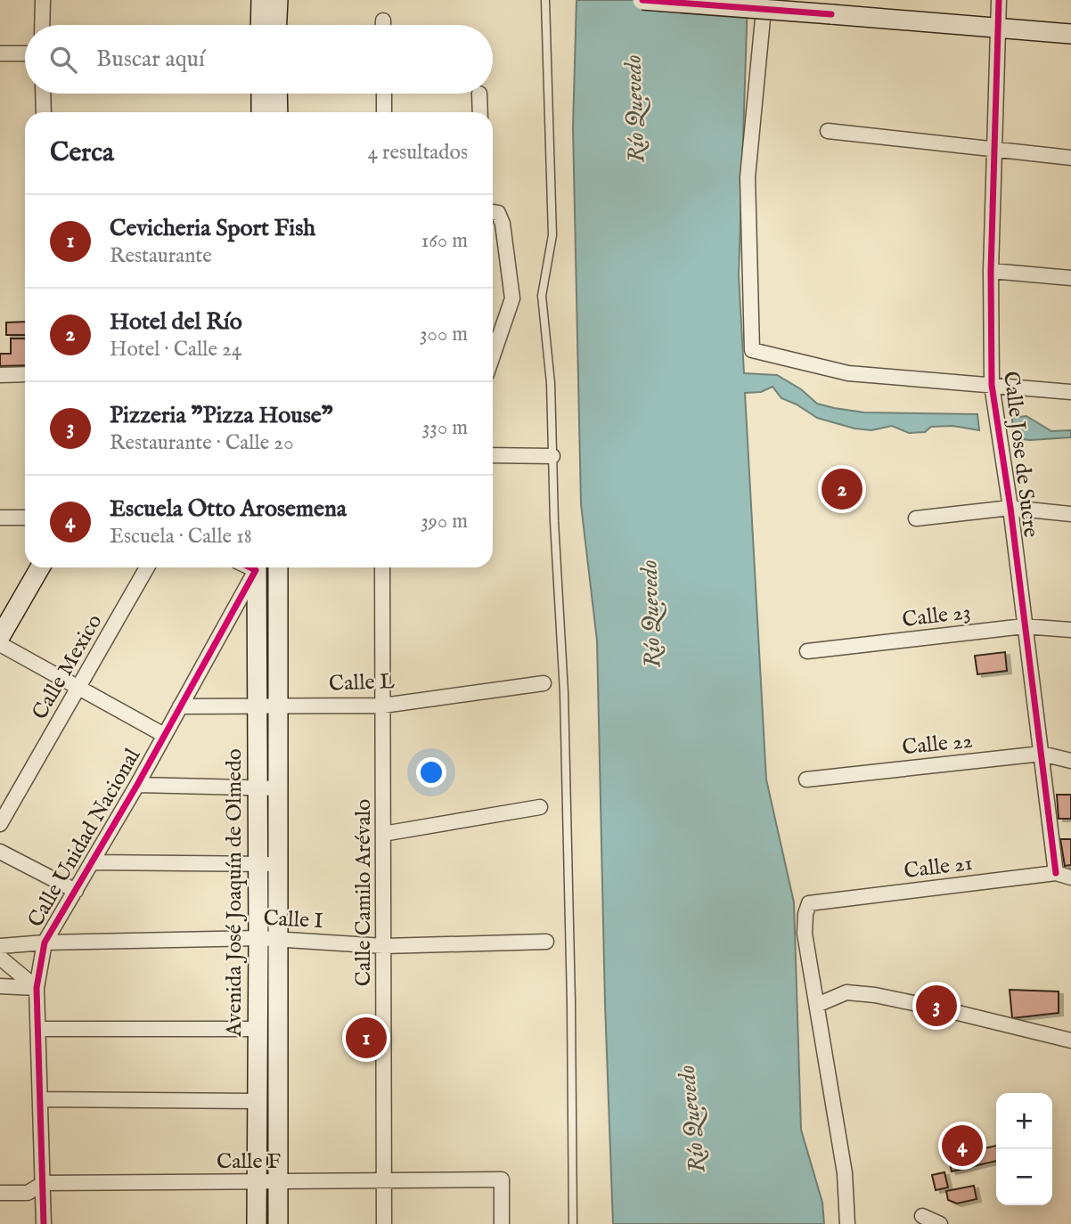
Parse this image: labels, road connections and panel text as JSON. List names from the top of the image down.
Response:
{
  "streets": {
    "main road": ["Avenida José Joaquín de Olmedo"],
    "street": [
      "Calle Jose de Sucre",
      "Calle 23",
      "Calle Mexico",
      "Calle L",
      "Calle 22",
      "Calle Unidad Nacional",
      "Calle 21",
      "Calle Camilo Arévalo",
      "Calle I",
      "Calle F"
    ]
  },
  "crossings": [
    ["Calle Jose de Sucre", "Calle 23"],
    ["Calle Jose de Sucre", "Calle 22"],
    ["Calle Jose de Sucre", "Calle 21"],
    ["Calle L", "Calle Unidad Nacional"],
    ["Calle L", "Avenida José Joaquín de Olmedo"],
    ["Calle L", "Calle Camilo Arévalo"],
    ["Calle Unidad Nacional", "Calle I"],
    ["Calle Unidad Nacional", "Calle F"],
    ["Avenida José Joaquín de Olmedo", "Calle I"],
    ["Avenida José Joaquín de Olmedo", "Calle F"],
    ["Calle Camilo Arévalo", "Calle I"],
    ["Calle Camilo Arévalo", "Calle F"]
  ],
  "water": ["Río Quevedo"],
  "page": {
    "search": "Buscar aquí",
    "heading": ["Cerca", "4 resultados"],
    "list": [
      {
        "mark": "1",
        "name": "Cevicheria Sport Fish",
        "note": "Restaurante",
        "value": "160 m"
      },
      {
        "mark": "2",
        "name": "Hotel del Río",
        "note": "Hotel · Calle 24",
        "value": "300 m"
      },
      {
        "mark": "3",
        "name": "Pizzeria \"Pizza House\"",
        "note": "Restaurante · Calle 20",
        "value": "330 m"
      },
      {
        "mark": "4",
        "name": "Escuela Otto Arosemena",
        "note": "Escuela · Calle 18",
        "value": "390 m"
      }
    ],
    "pins": [
      "2",
      "3",
      "1",
      "4"
    ],
    "map_buttons": ["+", "−"]
  }
}
